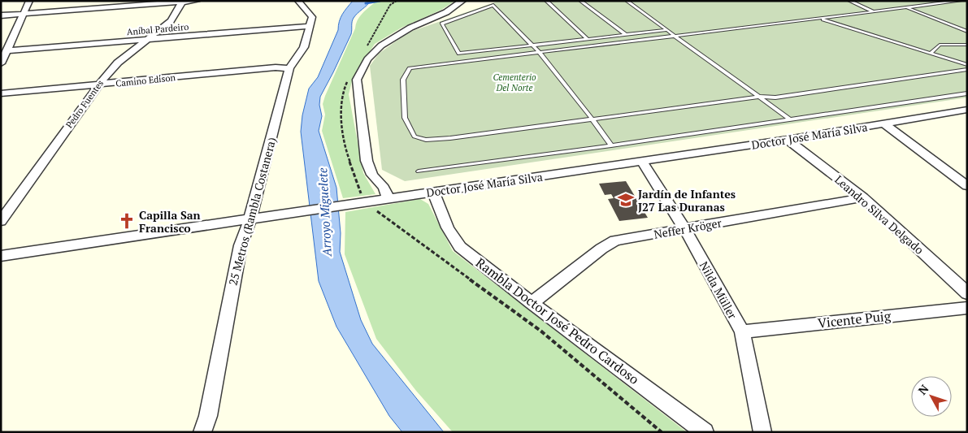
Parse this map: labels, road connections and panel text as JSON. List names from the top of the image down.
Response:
{
  "streets": {
    "street": [
      "Aníbal Pardeiro",
      "Camino Edison",
      "Pedro Fuentes",
      "Doctor José María Silva",
      "25 Metros (Rambla Costanera)",
      "Leandro Silva Delgado",
      "Neffer Kröger",
      "Nilda Müller",
      "Vicente Puig",
      "Rambla Doctor José Pedro Cardoso"
    ]
  },
  "crossings": [
    ["Aníbal Pardeiro", "Pedro Fuentes"],
    ["Aníbal Pardeiro", "25 Metros (Rambla Costanera)"],
    ["Camino Edison", "Pedro Fuentes"],
    ["Camino Edison", "25 Metros (Rambla Costanera)"],
    ["Doctor José María Silva", "25 Metros (Rambla Costanera)"],
    ["Doctor José María Silva", "Leandro Silva Delgado"],
    ["Doctor José María Silva", "Nilda Müller"],
    ["Doctor José María Silva", "Rambla Doctor José Pedro Cardoso"],
    ["Leandro Silva Delgado", "Neffer Kröger"],
    ["Neffer Kröger", "Nilda Müller"],
    ["Neffer Kröger", "Rambla Doctor José Pedro Cardoso"],
    ["Nilda Müller", "Vicente Puig"]
  ],
  "water": ["Arroyo Miguelete"],
  "parks": ["Cementerio Del Norte"],
  "places": {
    "school or university": ["Jardín de Infantes J27 Las Duranas"],
    "church": ["Capilla San Francisco"]
  },
  "north": "top left"
}
